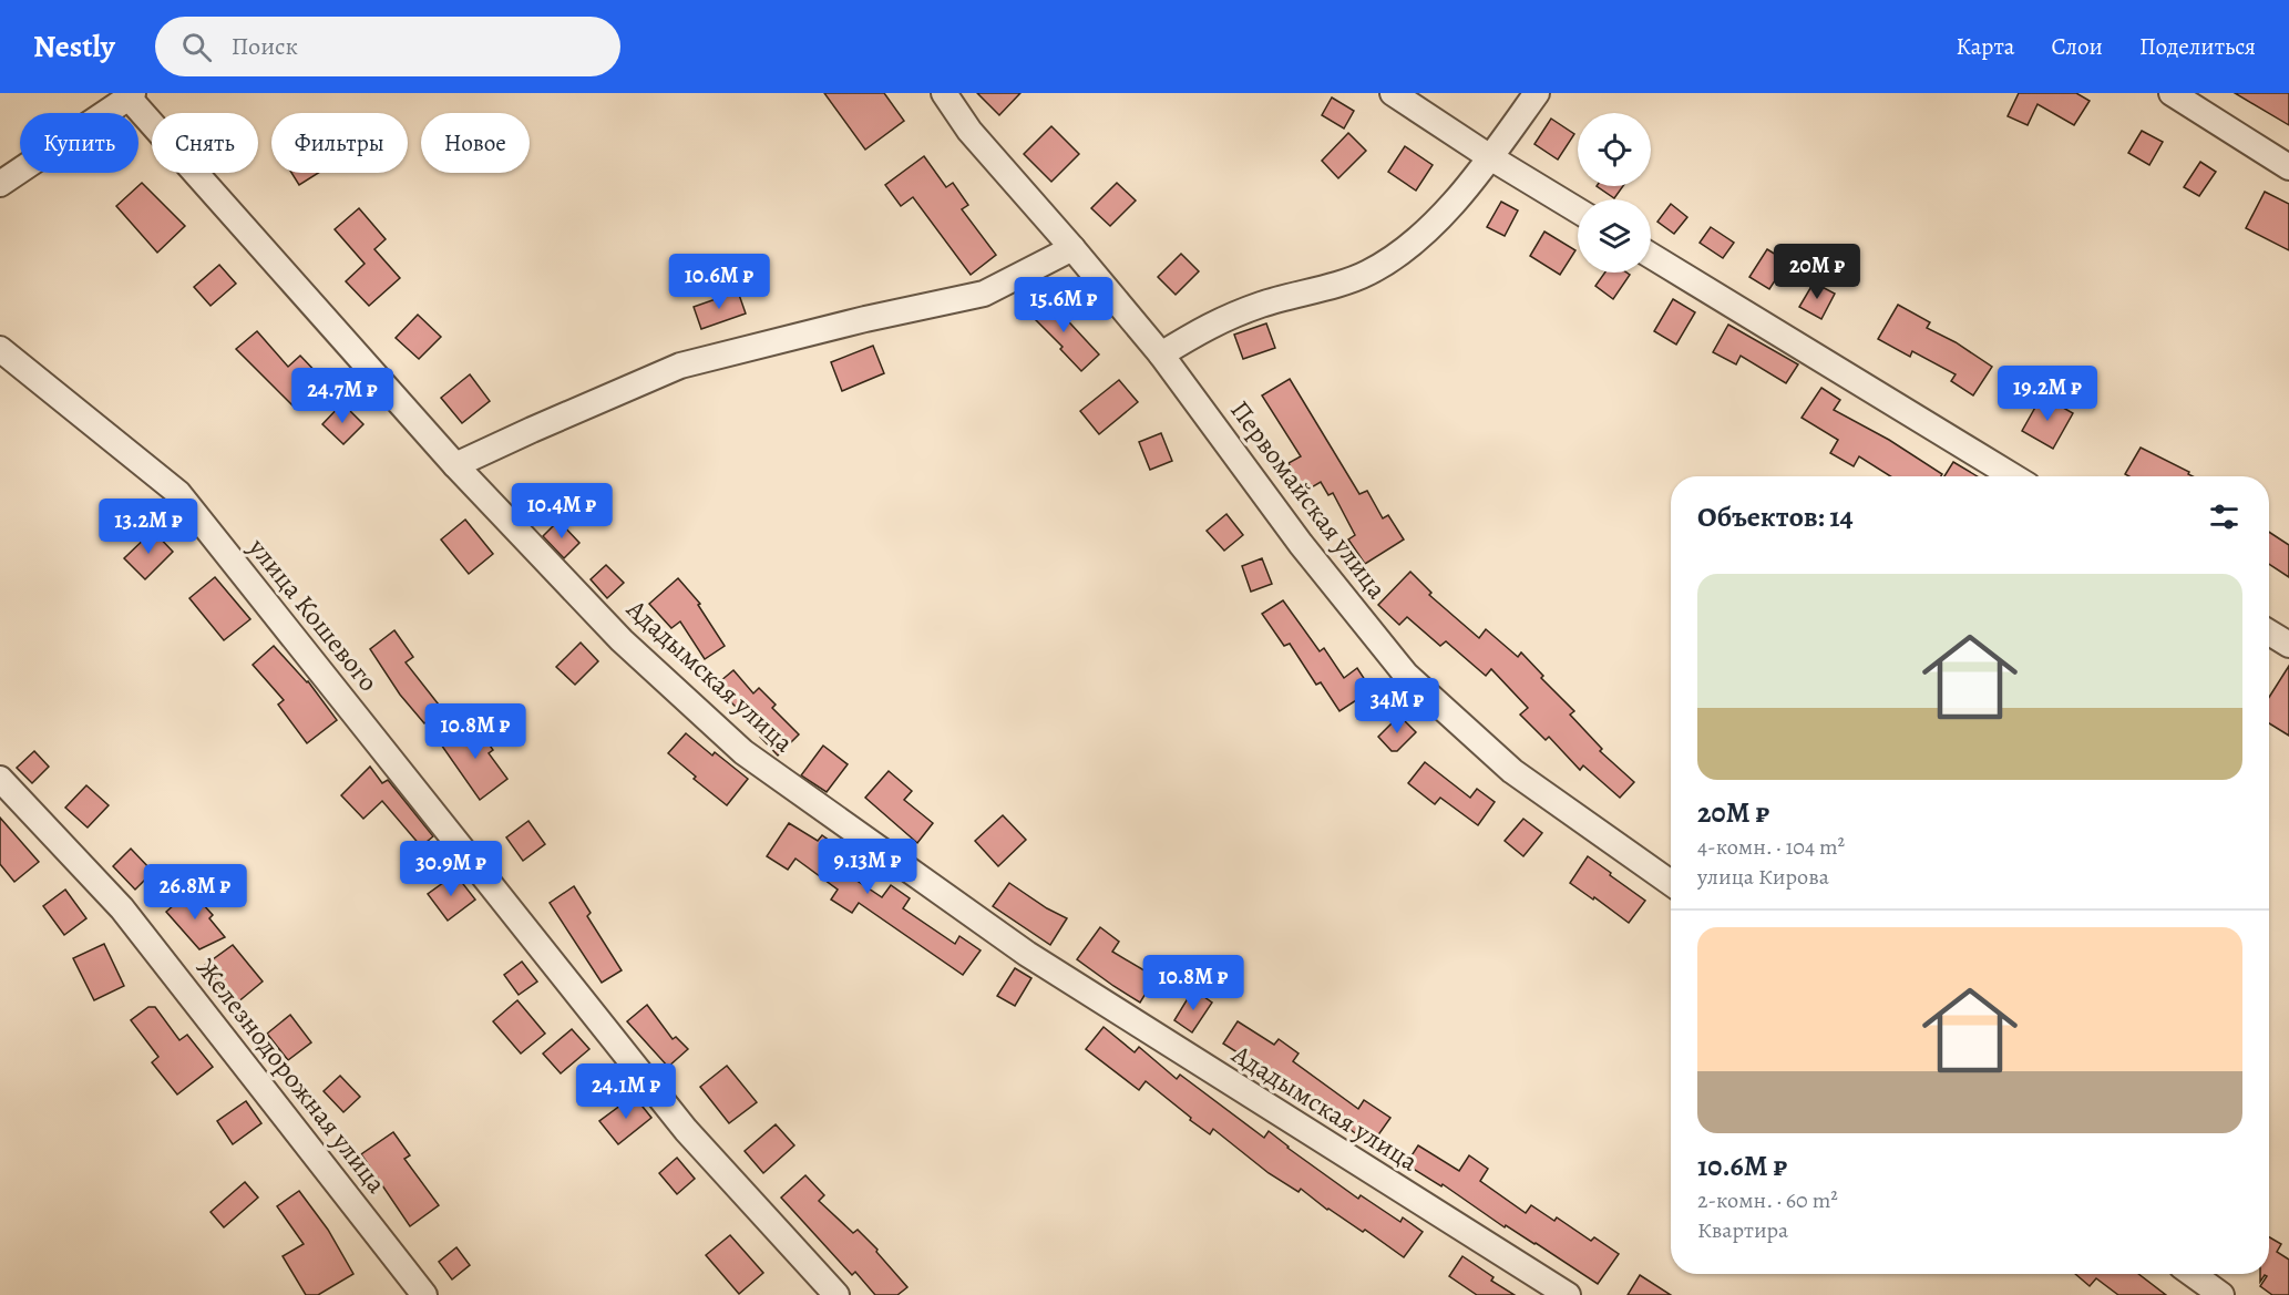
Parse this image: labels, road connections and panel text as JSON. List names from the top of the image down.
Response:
{
  "streets": {
    "street": [
      "Первомайская улица",
      "улица Кошевого",
      "Ададымская улица",
      "Железнодорожная улица"
    ]
  },
  "page": {
    "header": "Nestly",
    "search": "Поиск",
    "nav": ["Карта", "Слои", "Поделиться"],
    "chip": [
      "Купить",
      "Снять",
      "Фильтры",
      "Новое"
    ],
    "price": [
      "20M ₽",
      "10.6M ₽",
      "15.6M ₽",
      "19.2M ₽",
      "24.7M ₽",
      "10.4M ₽",
      "13.2M ₽",
      "34M ₽",
      "10.8M ₽",
      "9.13M ₽",
      "30.9M ₽",
      "26.8M ₽",
      "10.8M ₽",
      "24.1M ₽"
    ],
    "heading": "Объектов: 14",
    "list": [
      {
        "name": "20M ₽",
        "note": "4-комн. · 104 m² · улица Кирова"
      },
      {
        "name": "10.6M ₽",
        "note": "2-комн. · 60 m² · Квартира"
      }
    ]
  }
}
